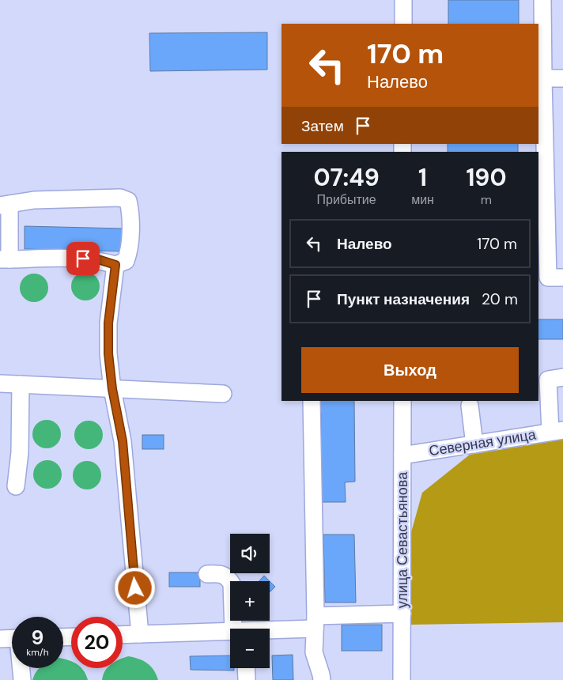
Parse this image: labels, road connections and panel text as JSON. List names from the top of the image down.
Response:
{
  "streets": {
    "street": ["Северная улица", "улица Севастьянова"]
  },
  "crossings": [
    ["Северная улица", "улица Севастьянова"]
  ],
  "page": {
    "turn": ["170 m", "Налево"],
    "then": "Затем",
    "eta": [
      "07:49",
      "Прибытие",
      "1",
      "мин",
      "190",
      "m"
    ],
    "list": [
      {
        "name": "Налево",
        "value": "170 m"
      },
      {
        "name": "Пункт назначения",
        "value": "20 m"
      }
    ],
    "buttons": "Выход",
    "map_buttons": ["+", "−"],
    "speed": "9 km/h",
    "limit": "20"
  }
}
